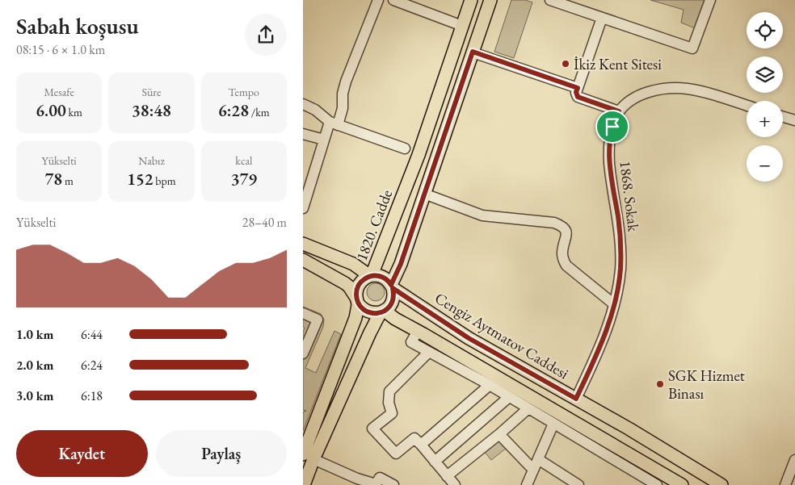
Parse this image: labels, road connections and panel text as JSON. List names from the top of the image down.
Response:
{
  "streets": {
    "main road": ["1820. Cadde", "Cengiz Aytmatov Caddesi"],
    "street": ["1868. Sokak"]
  },
  "crossings": [
    ["1868. Sokak", "Cengiz Aytmatov Caddesi"],
    ["1820. Cadde", "Cengiz Aytmatov Caddesi"]
  ],
  "places": ["İkiz Kent Sitesi", "SGK Hizmet Binası"],
  "page": {
    "heading": ["Sabah koşusu", "08:15 · 6 × 1.0 km"],
    "map_buttons": ["+", "−"],
    "stats": [
      ["Mesafe", "6.00 km"],
      ["Süre", "38:48"],
      ["Tempo", "6:28 /km"],
      ["Yükselti", "78 m"],
      ["Nabız", "152 bpm"],
      ["kcal", "379"]
    ],
    "chart": ["Yükselti", "28–40 m"],
    "list": [
      {
        "name": "1.0 km",
        "note": "6:44"
      },
      {
        "name": "2.0 km",
        "note": "6:24"
      },
      {
        "name": "3.0 km",
        "note": "6:18"
      }
    ],
    "buttons": ["Kaydet", "Paylaş"]
  }
}
